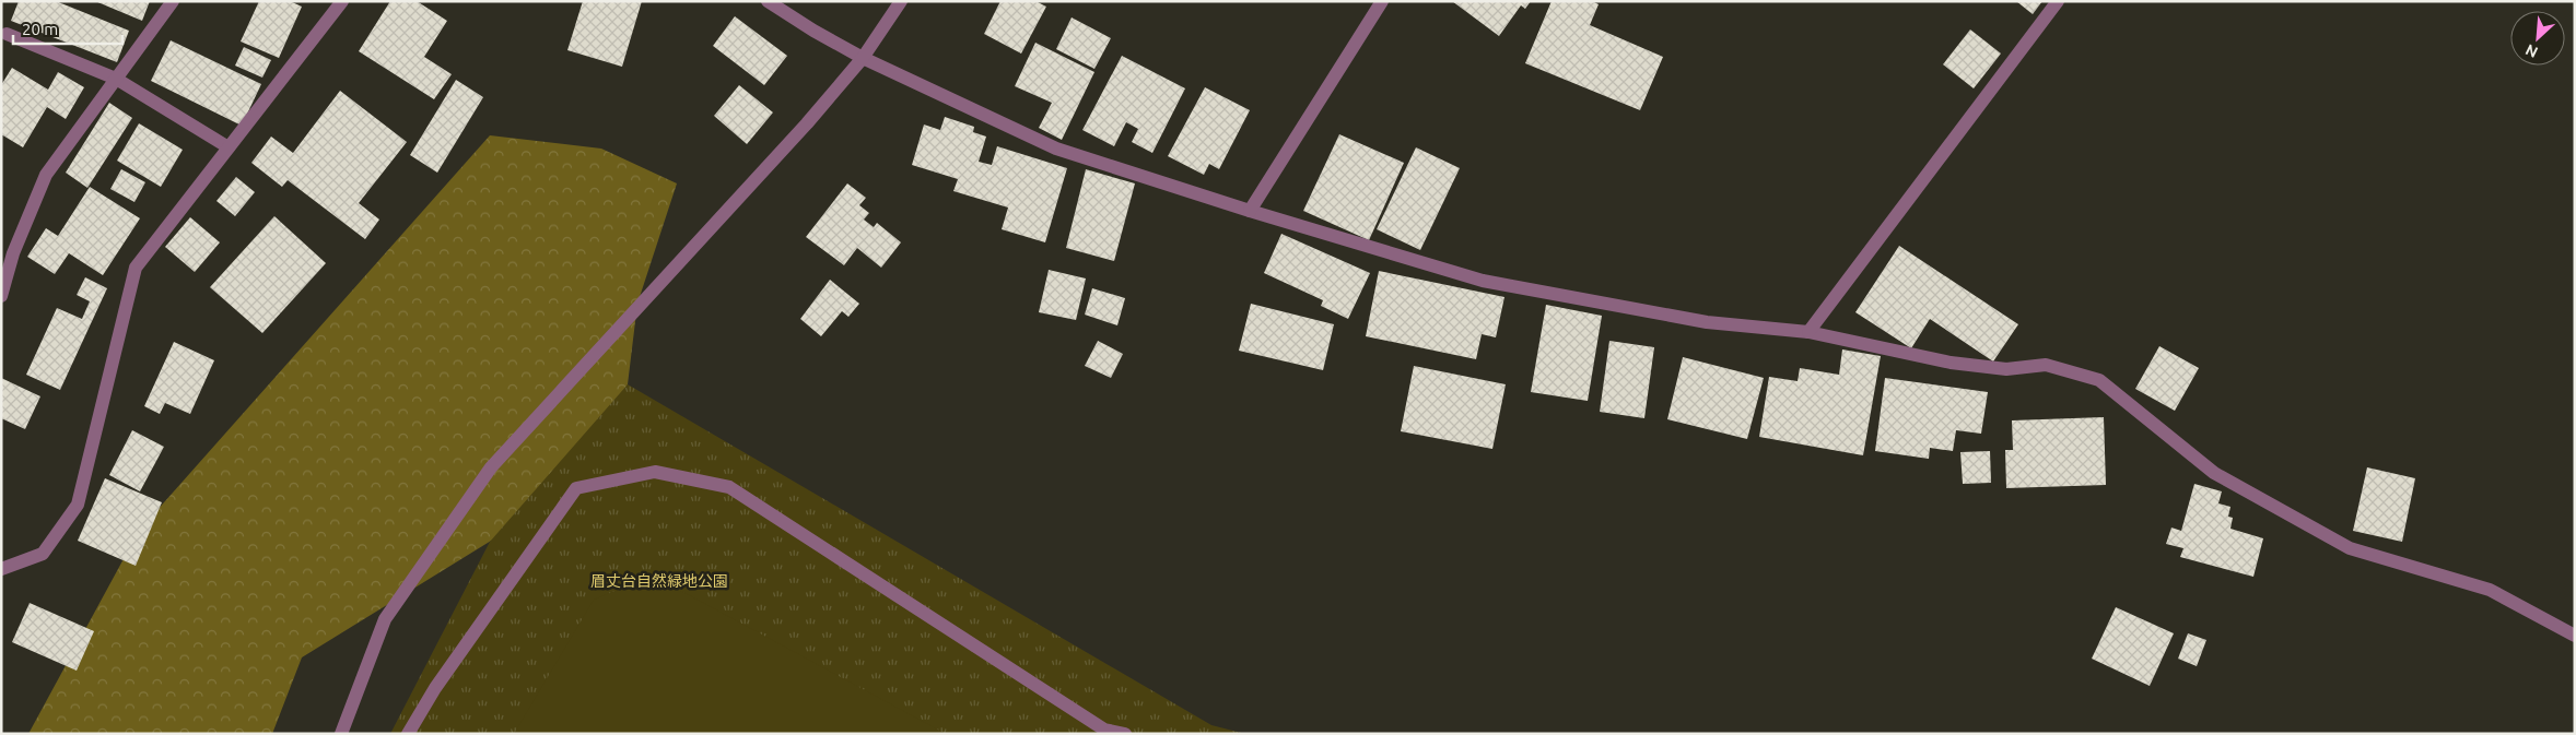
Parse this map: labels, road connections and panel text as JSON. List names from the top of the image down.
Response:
{
  "parks": ["眉丈台自然緑地公園"],
  "scale_bar": "20 m",
  "north": "bottom left"
}
